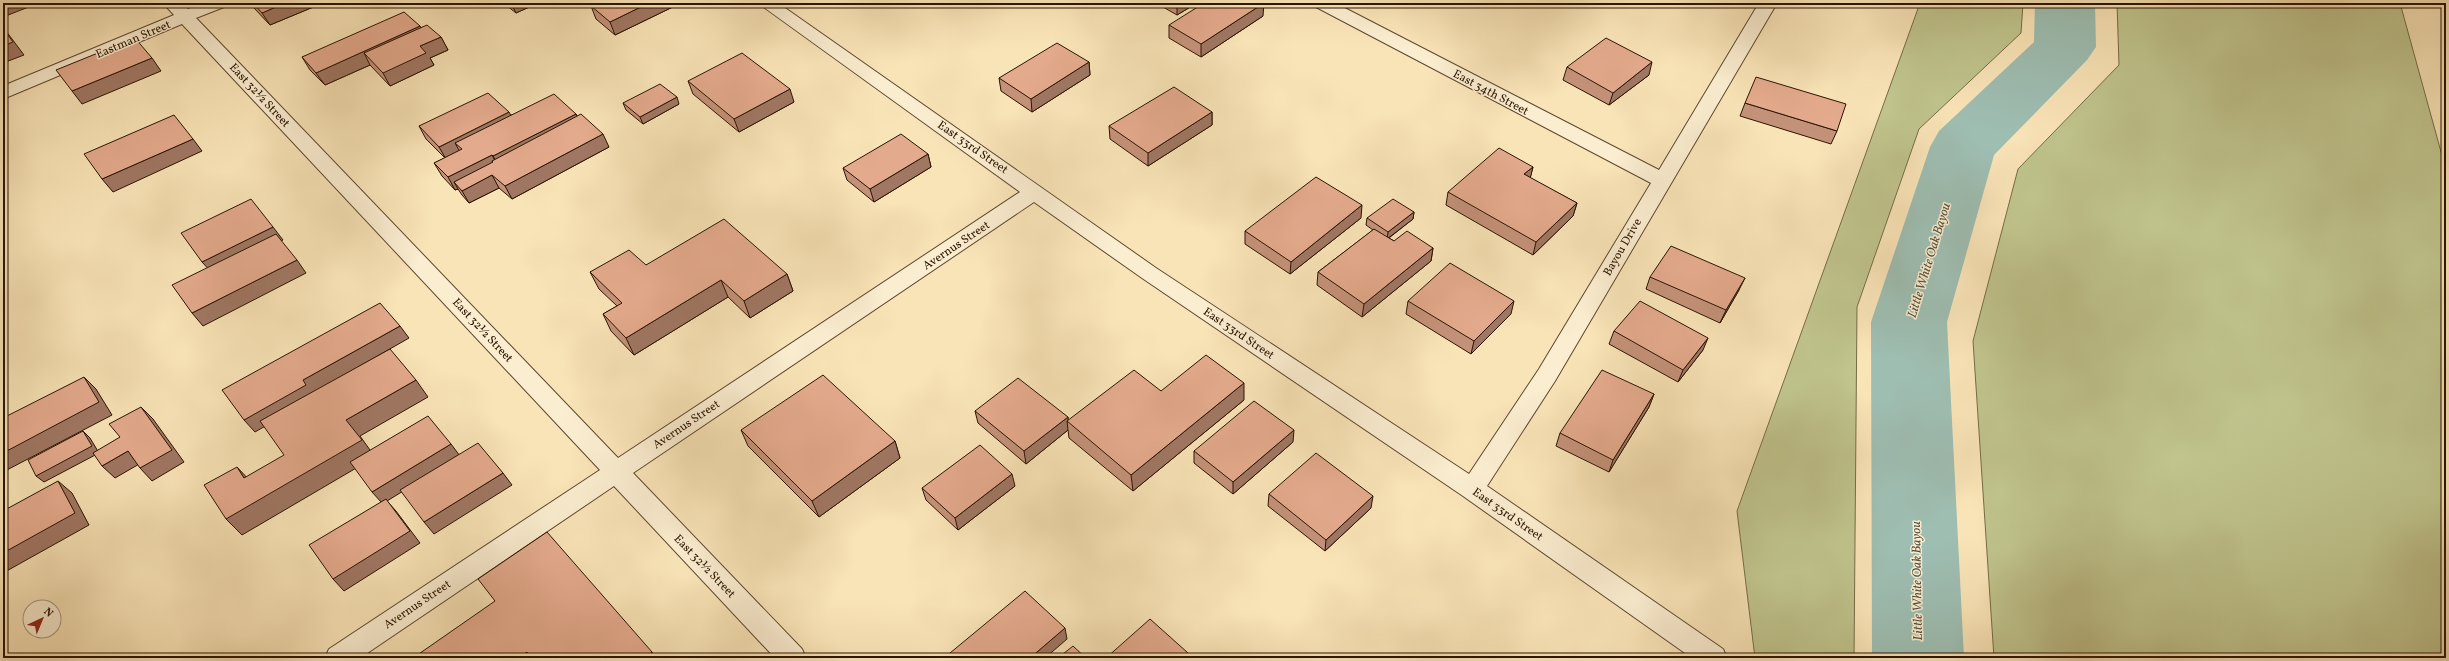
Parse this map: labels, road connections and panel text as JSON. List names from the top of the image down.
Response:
{
  "streets": {
    "street": [
      "Eastman Street",
      "East 34th Street",
      "East 32½ Street",
      "East 33rd Street",
      "Avernus Street",
      "Bayou Drive"
    ]
  },
  "crossings": [
    ["Eastman Street", "East 32½ Street"],
    ["East 34th Street", "Bayou Drive"],
    ["East 32½ Street", "Avernus Street"],
    ["East 33rd Street", "Avernus Street"],
    ["East 33rd Street", "Bayou Drive"]
  ],
  "water": ["Little White Oak Bayou"],
  "north": "top right"
}
